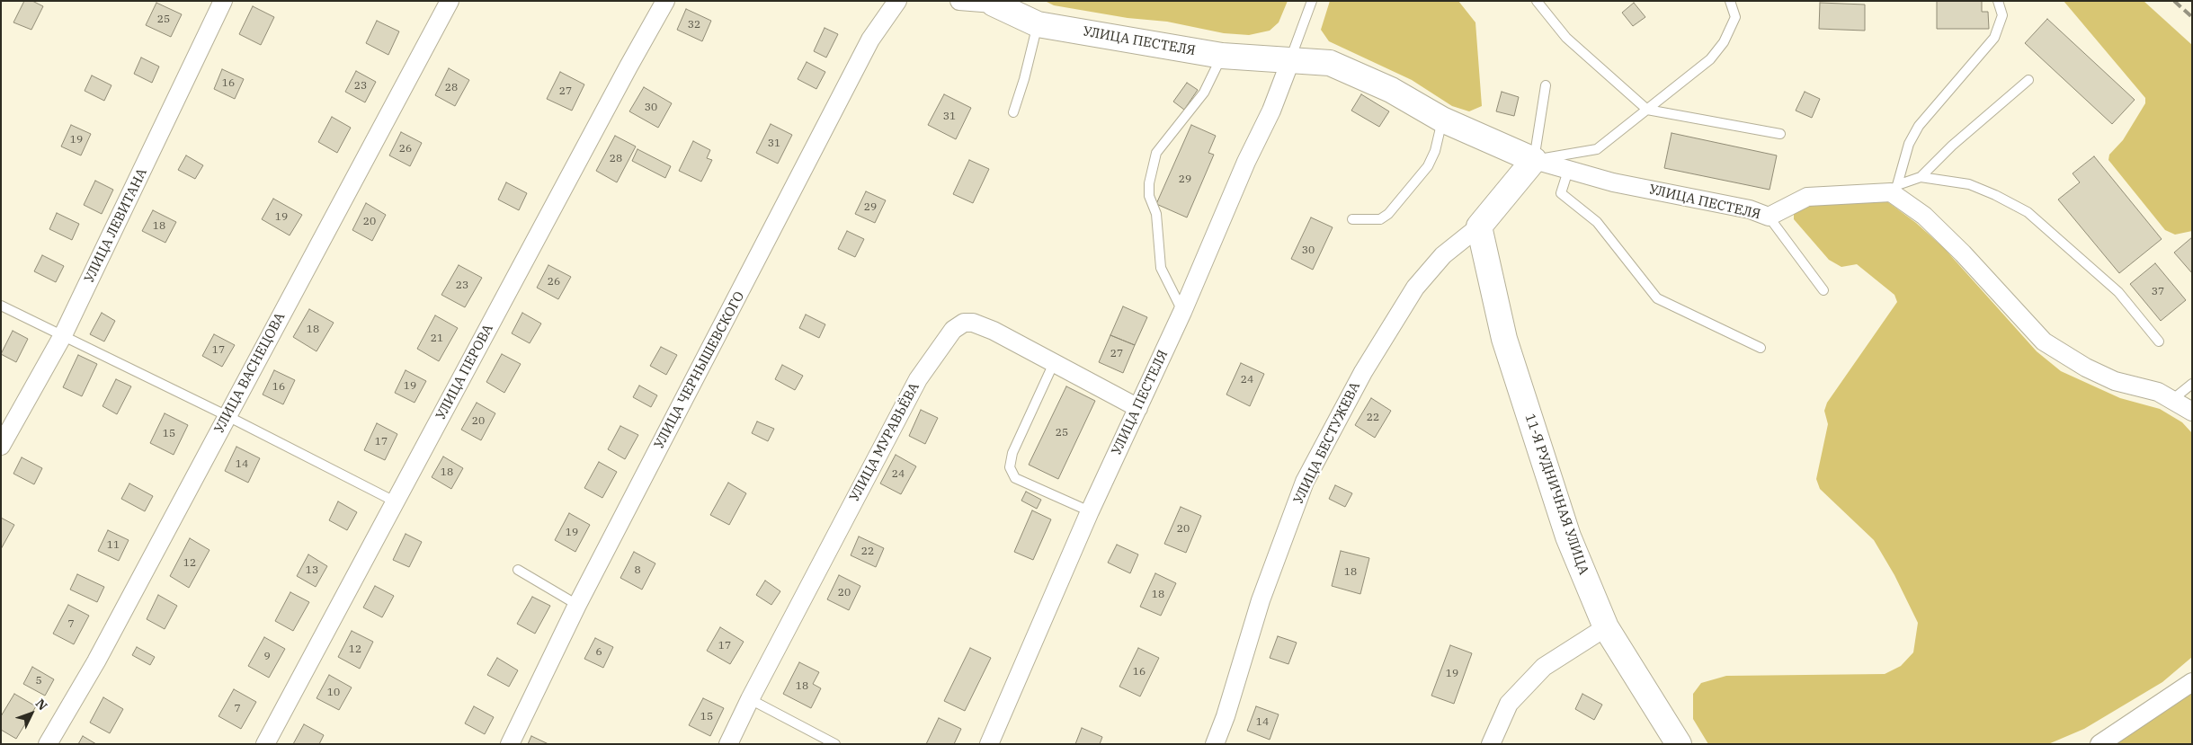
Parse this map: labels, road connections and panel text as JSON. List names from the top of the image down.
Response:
{
  "streets": {
    "main road": ["УЛИЦА ПЕСТЕЛЯ", "11-Я РУДНИЧНАЯ УЛИЦА"],
    "street": [
      "УЛИЦА ЛЕВИТАНА",
      "УЛИЦА ЧЕРНЫШЕВСКОГО",
      "УЛИЦА ПЕРОВА",
      "УЛИЦА ВАСНЕЦОВА",
      "УЛИЦА МУРАВЬЁВА",
      "УЛИЦА БЕСТУЖЕВА"
    ]
  },
  "crossings": [
    ["УЛИЦА ПЕСТЕЛЯ", "УЛИЦА МУРАВЬЁВА"],
    ["УЛИЦА БЕСТУЖЕВА", "11-Я РУДНИЧНАЯ УЛИЦА"]
  ],
  "house_numbers": [
    "25",
    "32",
    "16",
    "23",
    "28",
    "27",
    "30",
    "31",
    "19",
    "31",
    "26",
    "28",
    "29",
    "29",
    "19",
    "20",
    "18",
    "30",
    "26",
    "23",
    "37",
    "18",
    "21",
    "17",
    "27",
    "24",
    "19",
    "16",
    "22",
    "20",
    "25",
    "15",
    "17",
    "14",
    "18",
    "24",
    "20",
    "19",
    "11",
    "22",
    "12",
    "13",
    "8",
    "18",
    "20",
    "18",
    "7",
    "17",
    "12",
    "6",
    "9",
    "16",
    "19",
    "5",
    "18",
    "10",
    "7",
    "15",
    "14"
  ],
  "north": "top right"
}
